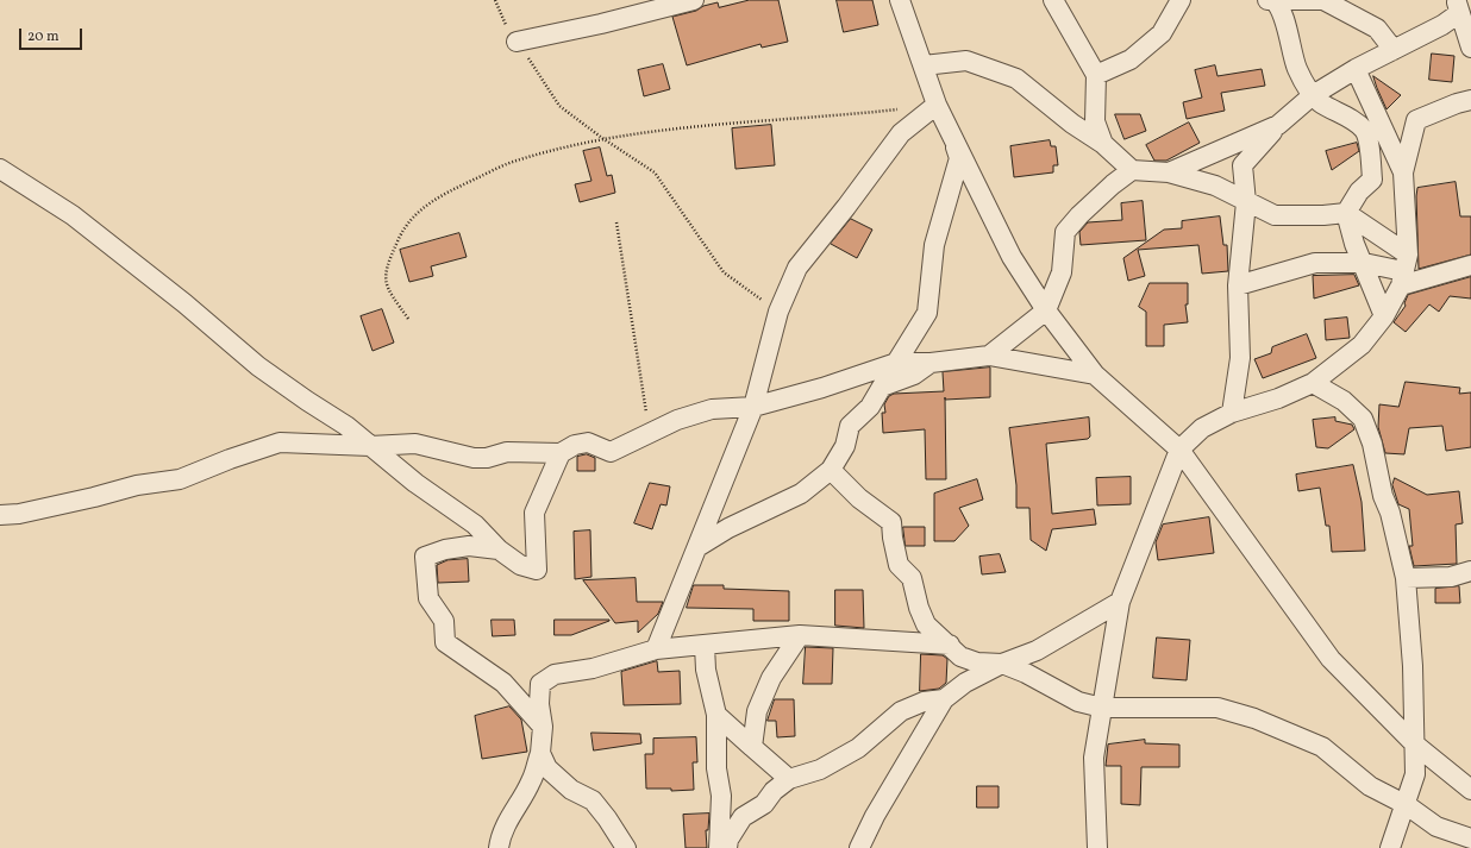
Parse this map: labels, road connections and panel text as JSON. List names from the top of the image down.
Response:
{
  "scale_bar": "20 m"
}
